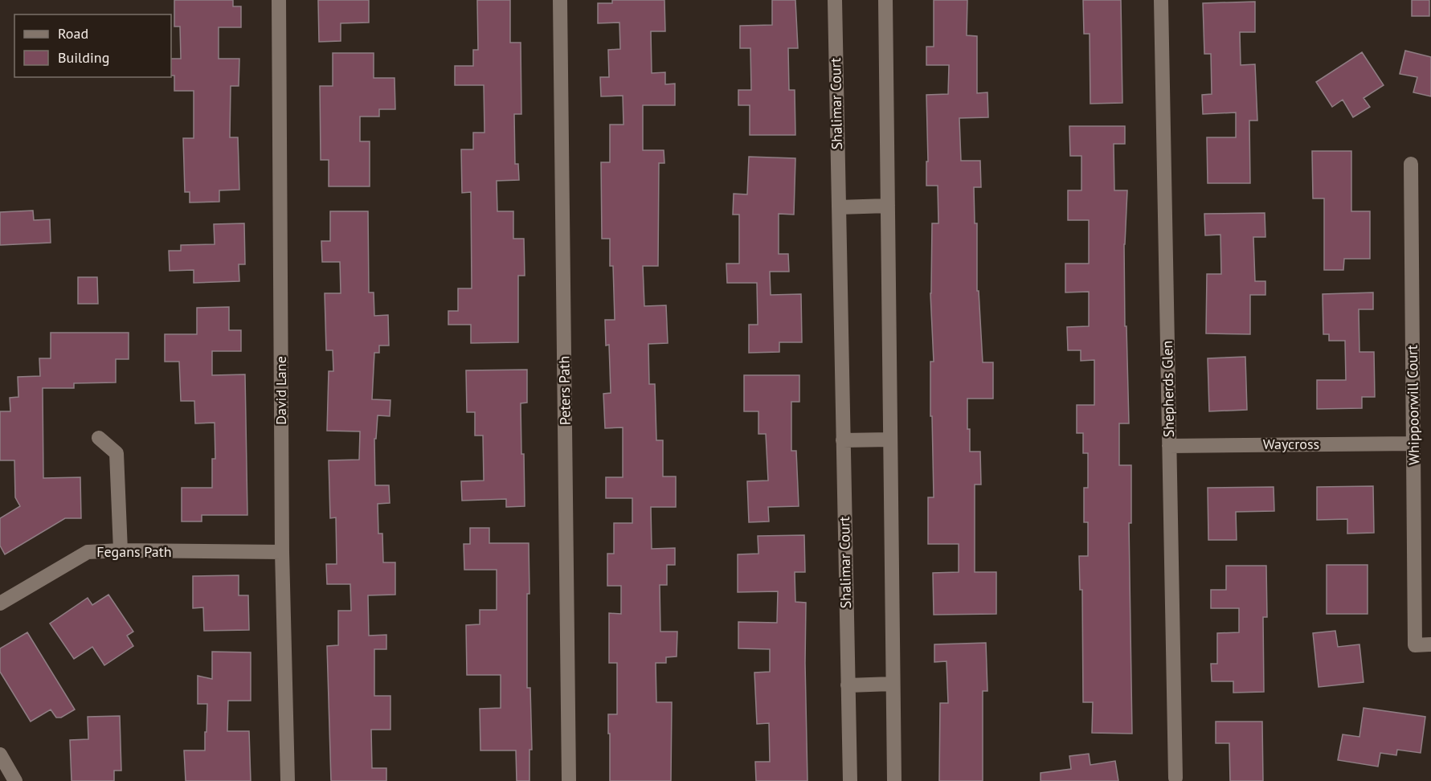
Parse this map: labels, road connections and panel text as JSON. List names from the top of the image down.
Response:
{
  "streets": {
    "street": [
      "Shalimar Court",
      "Shepherds Glen",
      "David Lane",
      "Peters Path",
      "Whippoorwill Court",
      "Waycross",
      "Fegans Path"
    ]
  },
  "crossings": [
    ["Shepherds Glen", "Waycross"],
    ["David Lane", "Fegans Path"],
    ["Whippoorwill Court", "Waycross"]
  ],
  "legend": ["Road", "Building"]
}
